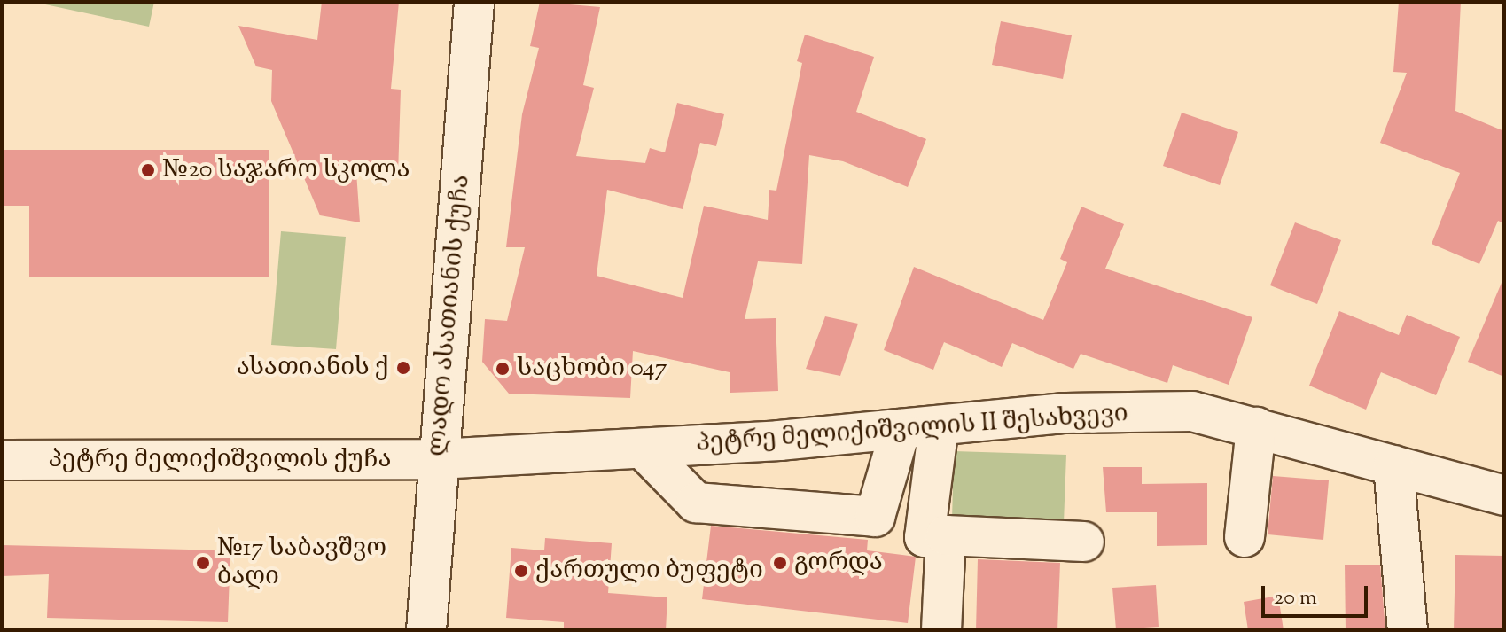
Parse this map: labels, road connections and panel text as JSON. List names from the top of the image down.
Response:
{
  "streets": {
    "street": ["ლადო ასათიანის ქუჩა", "პეტრე მელიქიშვილის II შესახვევი", "პეტრე მელიქიშვილის ქუჩა"]
  },
  "crossings": [
    ["ლადო ასათიანის ქუჩა", "პეტრე მელიქიშვილის II შესახვევი"],
    ["ლადო ასათიანის ქუჩა", "პეტრე მელიქიშვილის ქუჩა"],
    ["პეტრე მელიქიშვილის II შესახვევი", "პეტრე მელიქიშვილის ქუჩა"]
  ],
  "places": [
    "№20 საჯარო სკოლა",
    "ასათიანის ქ",
    "საცხობი 047",
    "№17 საბავშვო ბაღი",
    "გორდა",
    "ქართული ბუფეტი"
  ],
  "scale_bar": "20 m"
}
